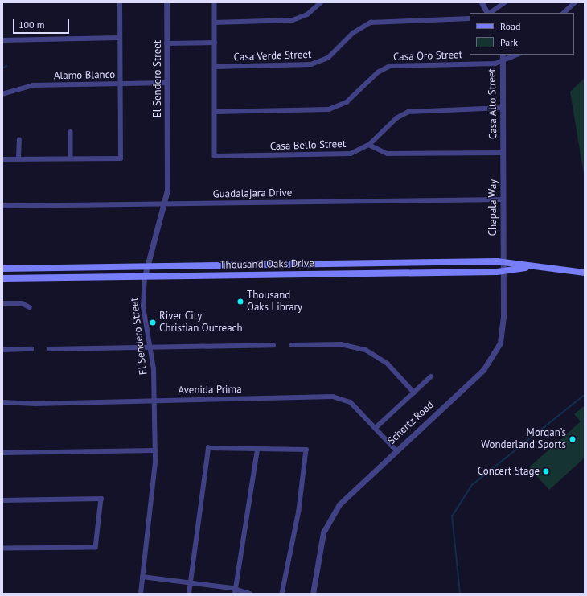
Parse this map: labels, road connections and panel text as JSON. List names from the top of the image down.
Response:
{
  "streets": {
    "main road": ["Thousand Oaks Drive"],
    "street": [
      "Casa Verde Street",
      "Casa Oro Street",
      "Alamo Blanco",
      "El Sendero Street",
      "Casa Alto Street",
      "Casa Bello Street",
      "Guadalajara Drive",
      "Chapala Way",
      "Avenida Prima",
      "Schertz Road"
    ]
  },
  "crossings": [
    ["Casa Oro Street", "Casa Alto Street"],
    ["Casa Oro Street", "Casa Bello Street"],
    ["Alamo Blanco", "El Sendero Street"],
    ["El Sendero Street", "Guadalajara Drive"],
    ["El Sendero Street", "Thousand Oaks Drive"],
    ["El Sendero Street", "Avenida Prima"],
    ["Casa Alto Street", "Casa Bello Street"],
    ["Casa Alto Street", "Chapala Way"],
    ["Guadalajara Drive", "Chapala Way"],
    ["Chapala Way", "Thousand Oaks Drive"],
    ["Chapala Way", "Schertz Road"],
    ["Thousand Oaks Drive", "Schertz Road"],
    ["Avenida Prima", "Schertz Road"]
  ],
  "places": [
    "Thousand Oaks Library",
    "River City Christian Outreach",
    "Morgan’s Wonderland Sports",
    "Concert Stage"
  ],
  "legend": ["Road", "Park"],
  "scale_bar": "100 m"
}
